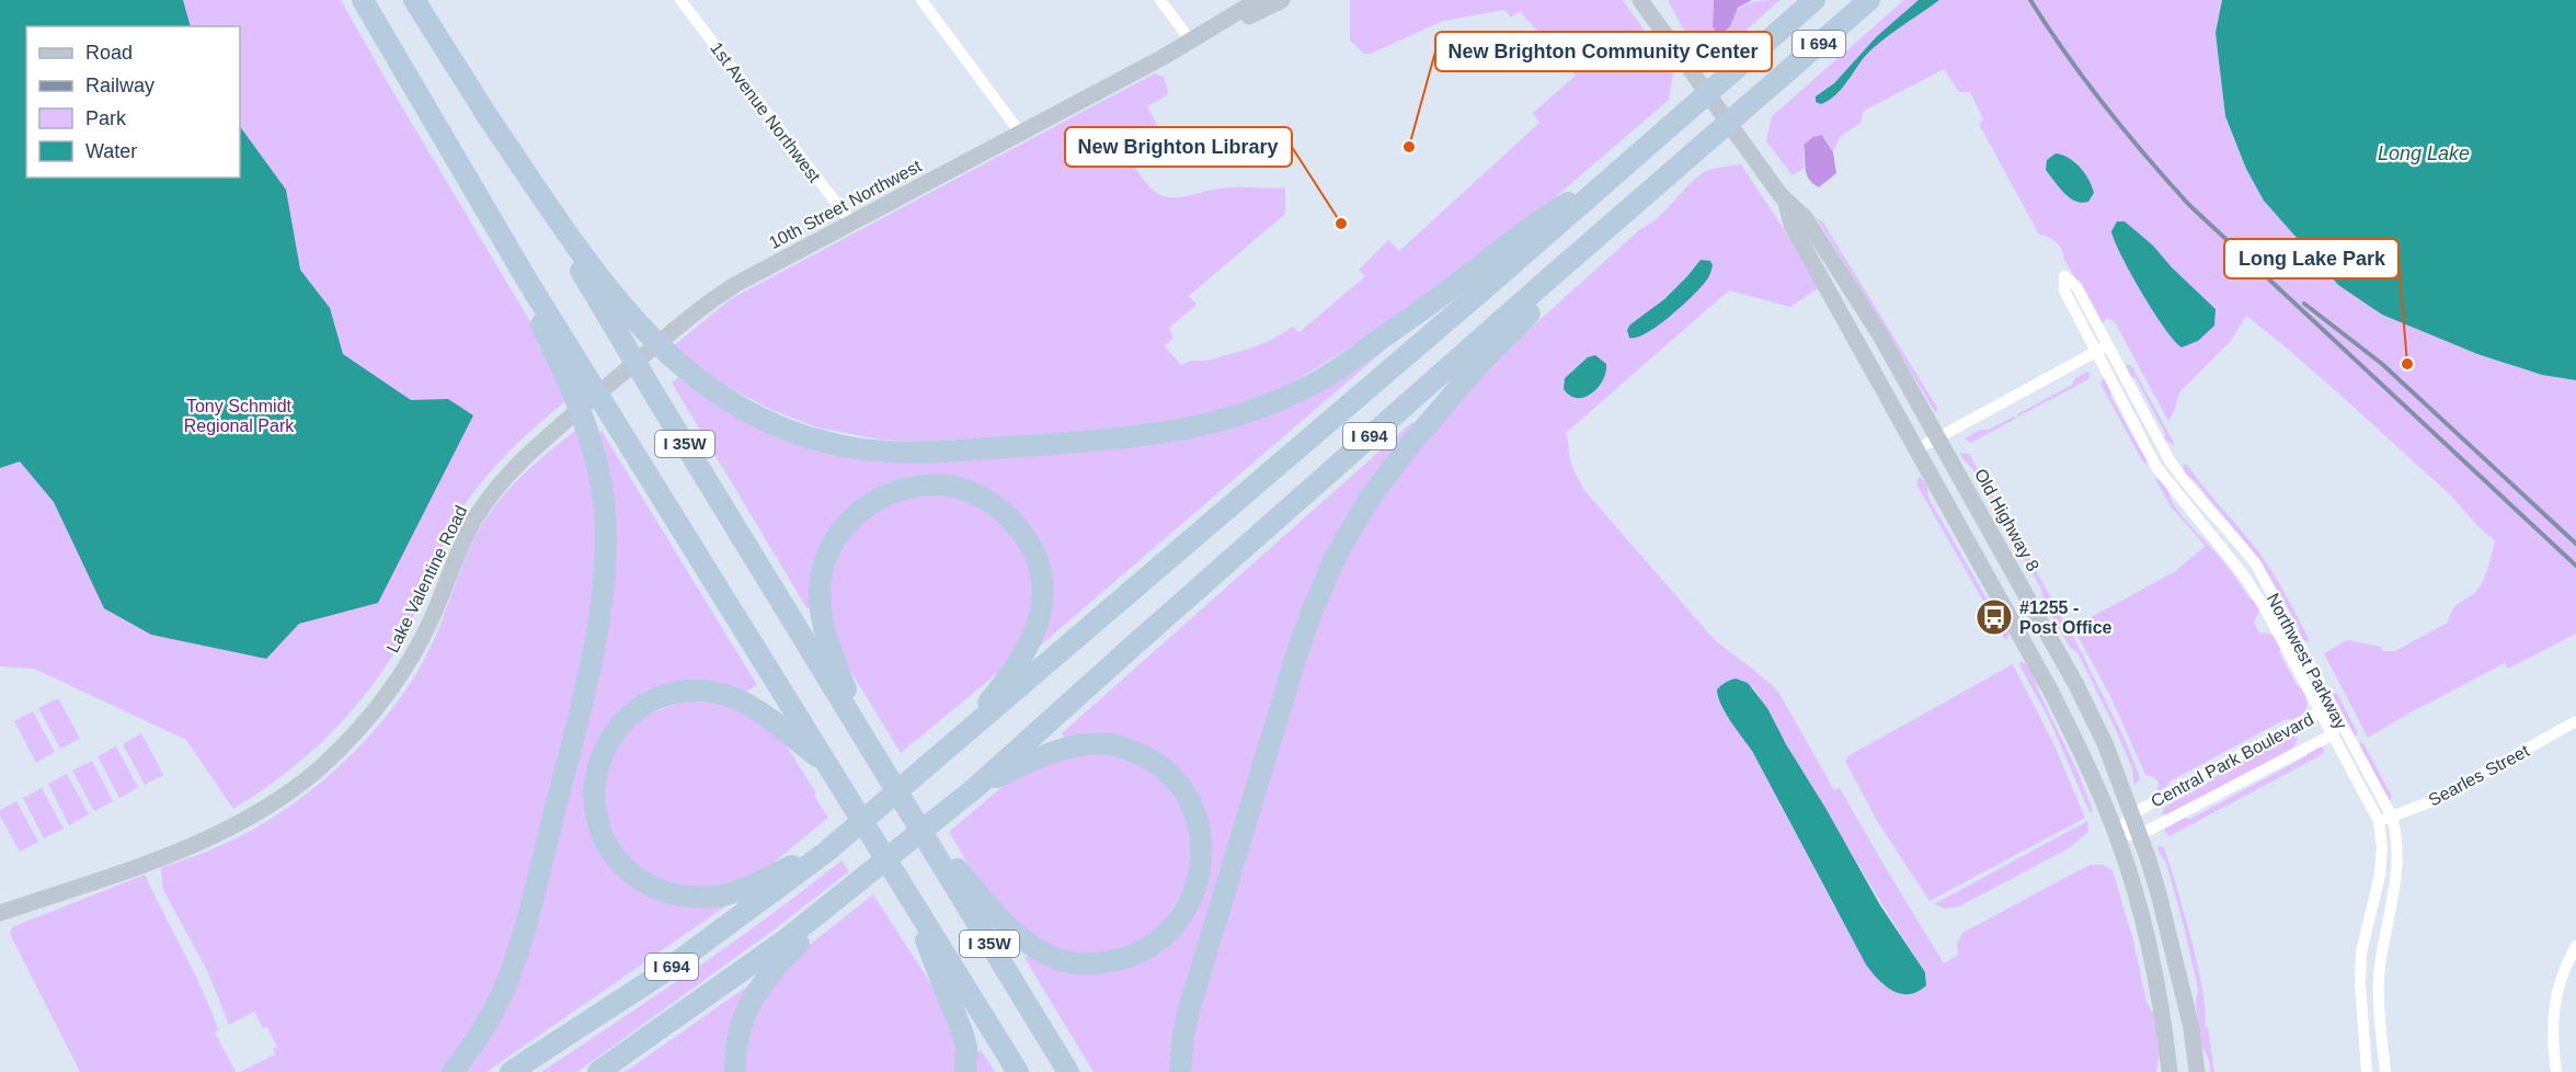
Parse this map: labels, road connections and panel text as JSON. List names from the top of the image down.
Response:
{
  "streets": {
    "highway": ["I 694", "I 35W"],
    "street": [
      "1st Avenue Northwest",
      "10th Street Northwest",
      "Old Highway 8",
      "Lake Valentine Road",
      "Northwest Parkway",
      "Central Park Boulevard",
      "Searles Street"
    ]
  },
  "crossings": [
    ["1st Avenue Northwest", "10th Street Northwest"],
    ["10th Street Northwest", "Lake Valentine Road"],
    ["Old Highway 8", "Central Park Boulevard"],
    ["Northwest Parkway", "Central Park Boulevard"],
    ["Northwest Parkway", "Searles Street"]
  ],
  "water": ["Long Lake"],
  "parks": ["Tony Schmidt Regional Park"],
  "places": {
    "other": ["New Brighton Community Center", "New Brighton Library", "Long Lake Park"],
    "bus stop": ["#1255 - Post Office"]
  },
  "legend": [
    "Road",
    "Railway",
    "Park",
    "Water"
  ]
}
